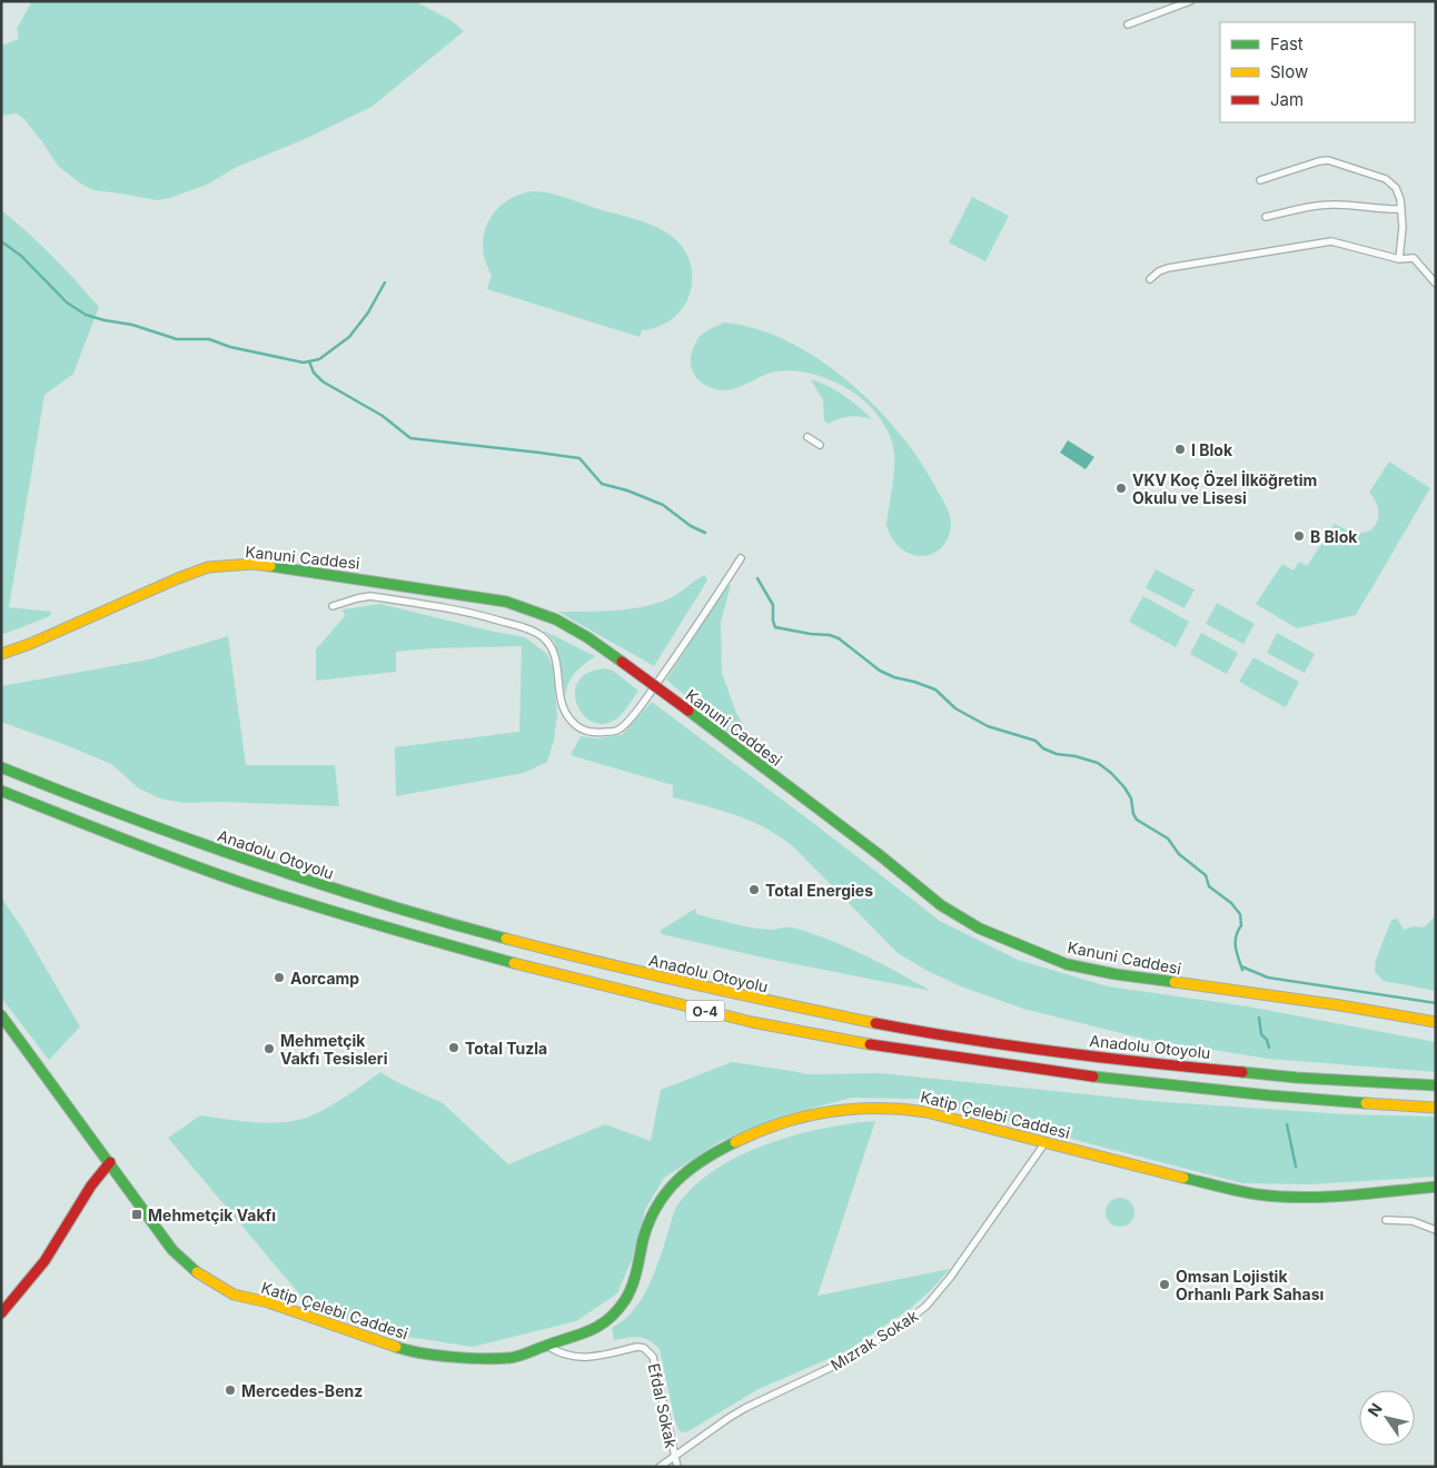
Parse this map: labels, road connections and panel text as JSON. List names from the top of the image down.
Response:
{
  "streets": {
    "main road": [
      "Kanuni Caddesi",
      "Anadolu Otoyolu",
      "O-4",
      "Katip Çelebi Caddesi"
    ],
    "street": ["Mızrak Sokak", "Efdal Sokak"]
  },
  "crossings": [
    ["Katip Çelebi Caddesi", "Mızrak Sokak"],
    ["Katip Çelebi Caddesi", "Efdal Sokak"],
    ["Mızrak Sokak", "Efdal Sokak"]
  ],
  "places": {
    "other": [
      "I Blok",
      "VKV Koç Özel İlköğretim Okulu ve Lisesi",
      "B Blok",
      "Total Energies",
      "Aorcamp",
      "Total Tuzla",
      "Mehmetçik Vakfı Tesisleri",
      "Omsan Lojistik Orhanlı Park Sahası",
      "Mercedes-Benz"
    ],
    "transit": ["Mehmetçik Vakfı"]
  },
  "legend": ["Fast", "Slow", "Jam"],
  "north": "top left"
}
